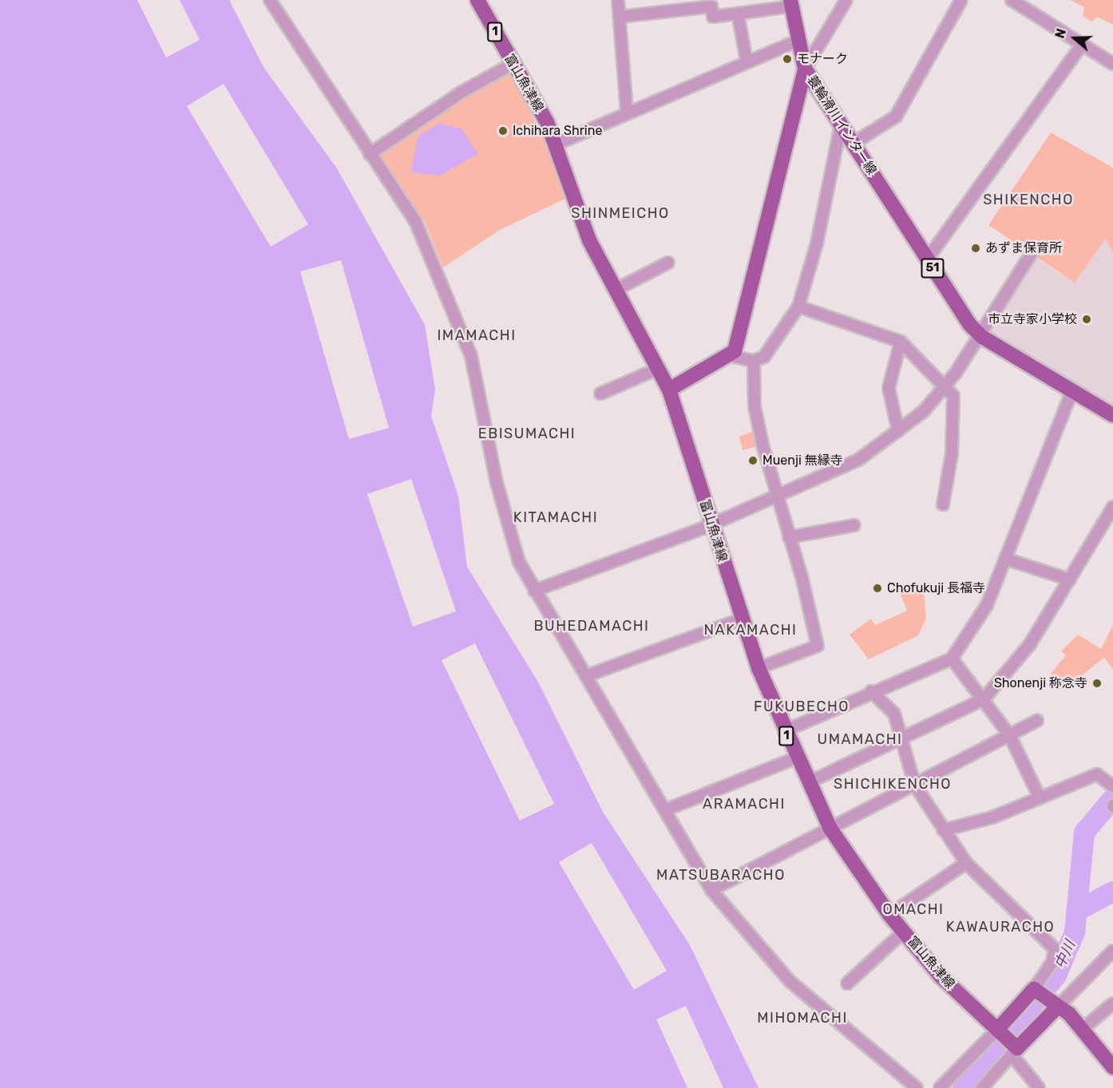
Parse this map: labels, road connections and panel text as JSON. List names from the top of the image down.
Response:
{
  "streets": {
    "main road": [
      "1",
      "富山魚津線",
      "蓑輪滑川インター線",
      "51"
    ]
  },
  "districts": [
    "SHIKENCHO",
    "SHINMEICHO",
    "IMAMACHI",
    "EBISUMACHI",
    "KITAMACHI",
    "BUHEDAMACHI",
    "NAKAMACHI",
    "FUKUBECHO",
    "UMAMACHI",
    "SHICHIKENCHO",
    "ARAMACHI",
    "MATSUBARACHO",
    "OMACHI",
    "KAWAURACHO",
    "MIHOMACHI"
  ],
  "water": ["中川"],
  "places": [
    "モナーク",
    "Ichihara Shrine",
    "あずま保育所",
    "市立寺家小学校",
    "Muenji 無縁寺",
    "Chofukuji 長福寺",
    "Shonenji 称念寺"
  ],
  "north": "left"
}
